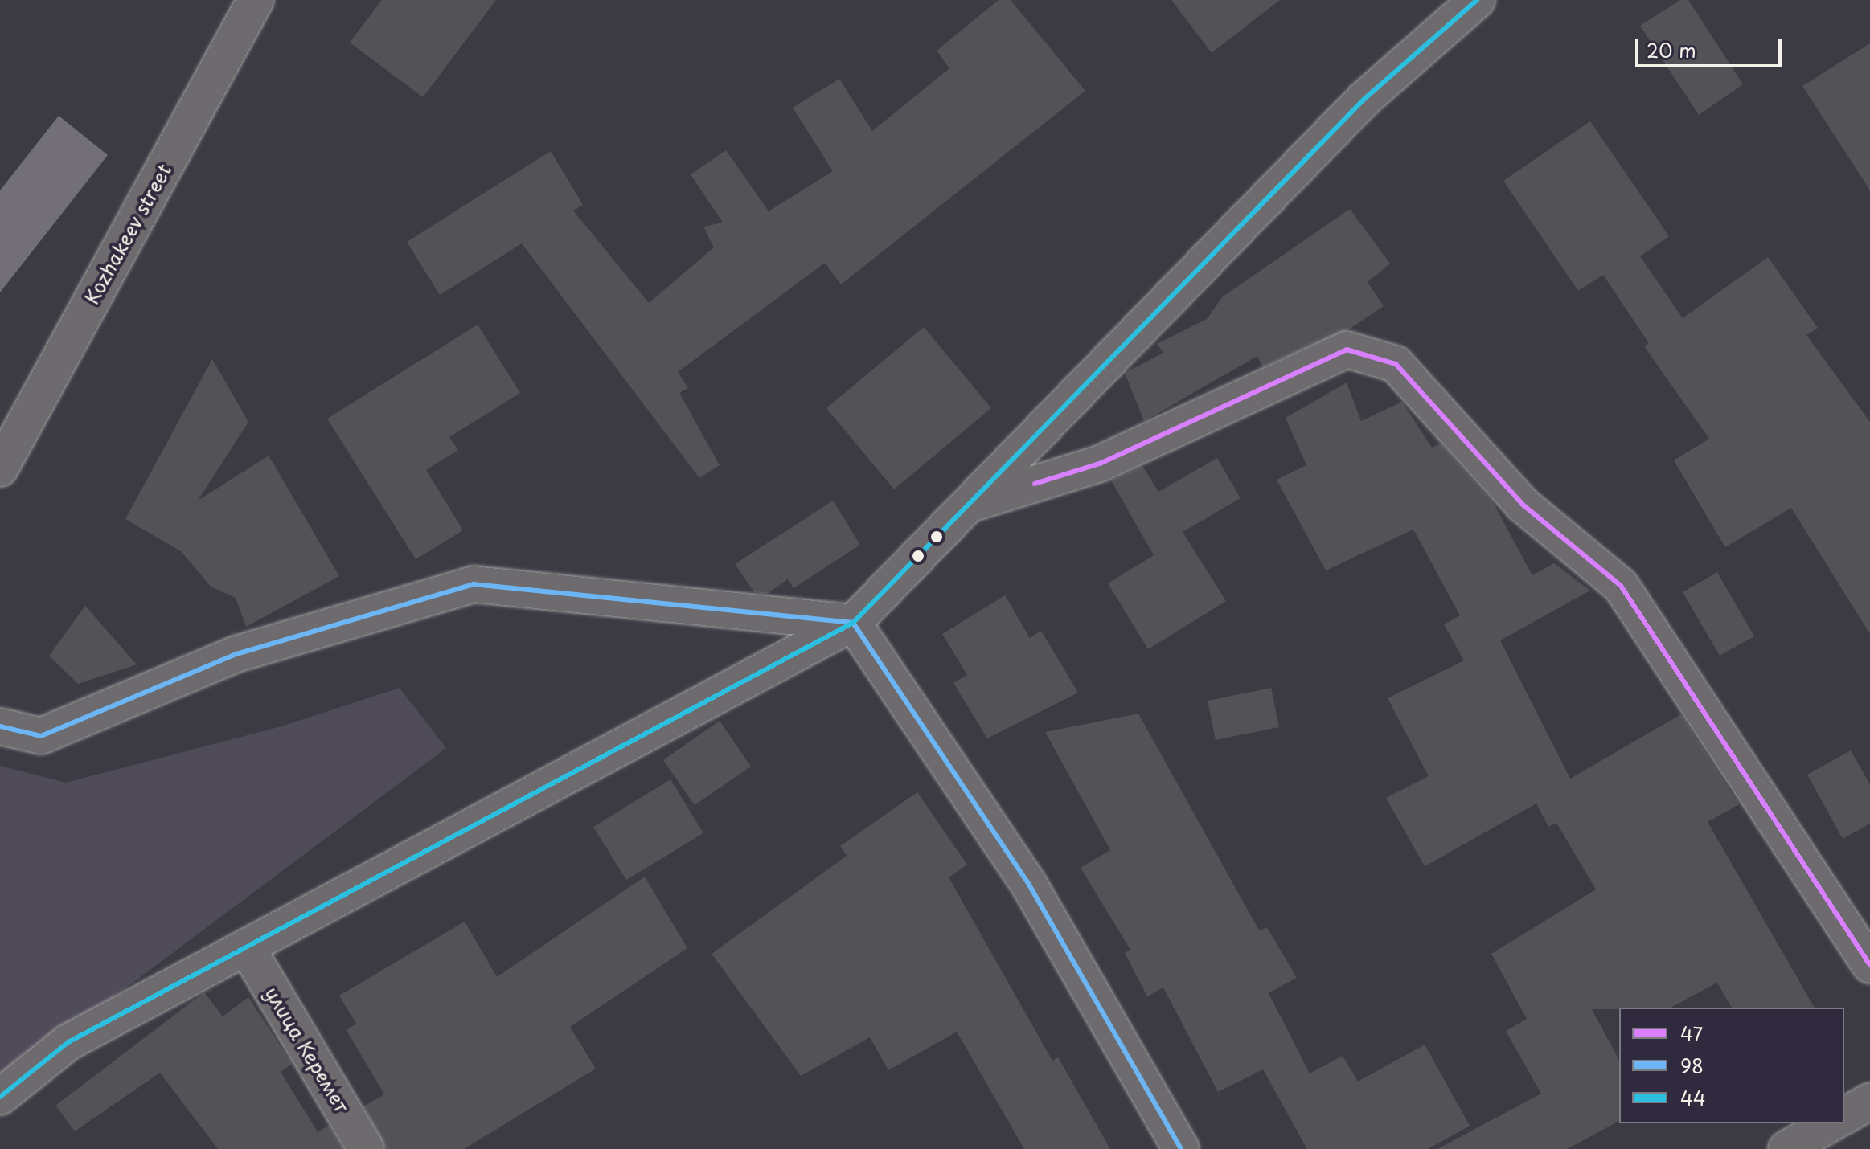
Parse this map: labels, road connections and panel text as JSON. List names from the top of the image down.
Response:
{
  "streets": {
    "street": ["Kozhakeev street", "улица Керемет"]
  },
  "lines": ["transit line 44", "transit line 47", "transit line 98"],
  "legend": ["47", "98", "44"],
  "scale_bar": "20 m"
}
